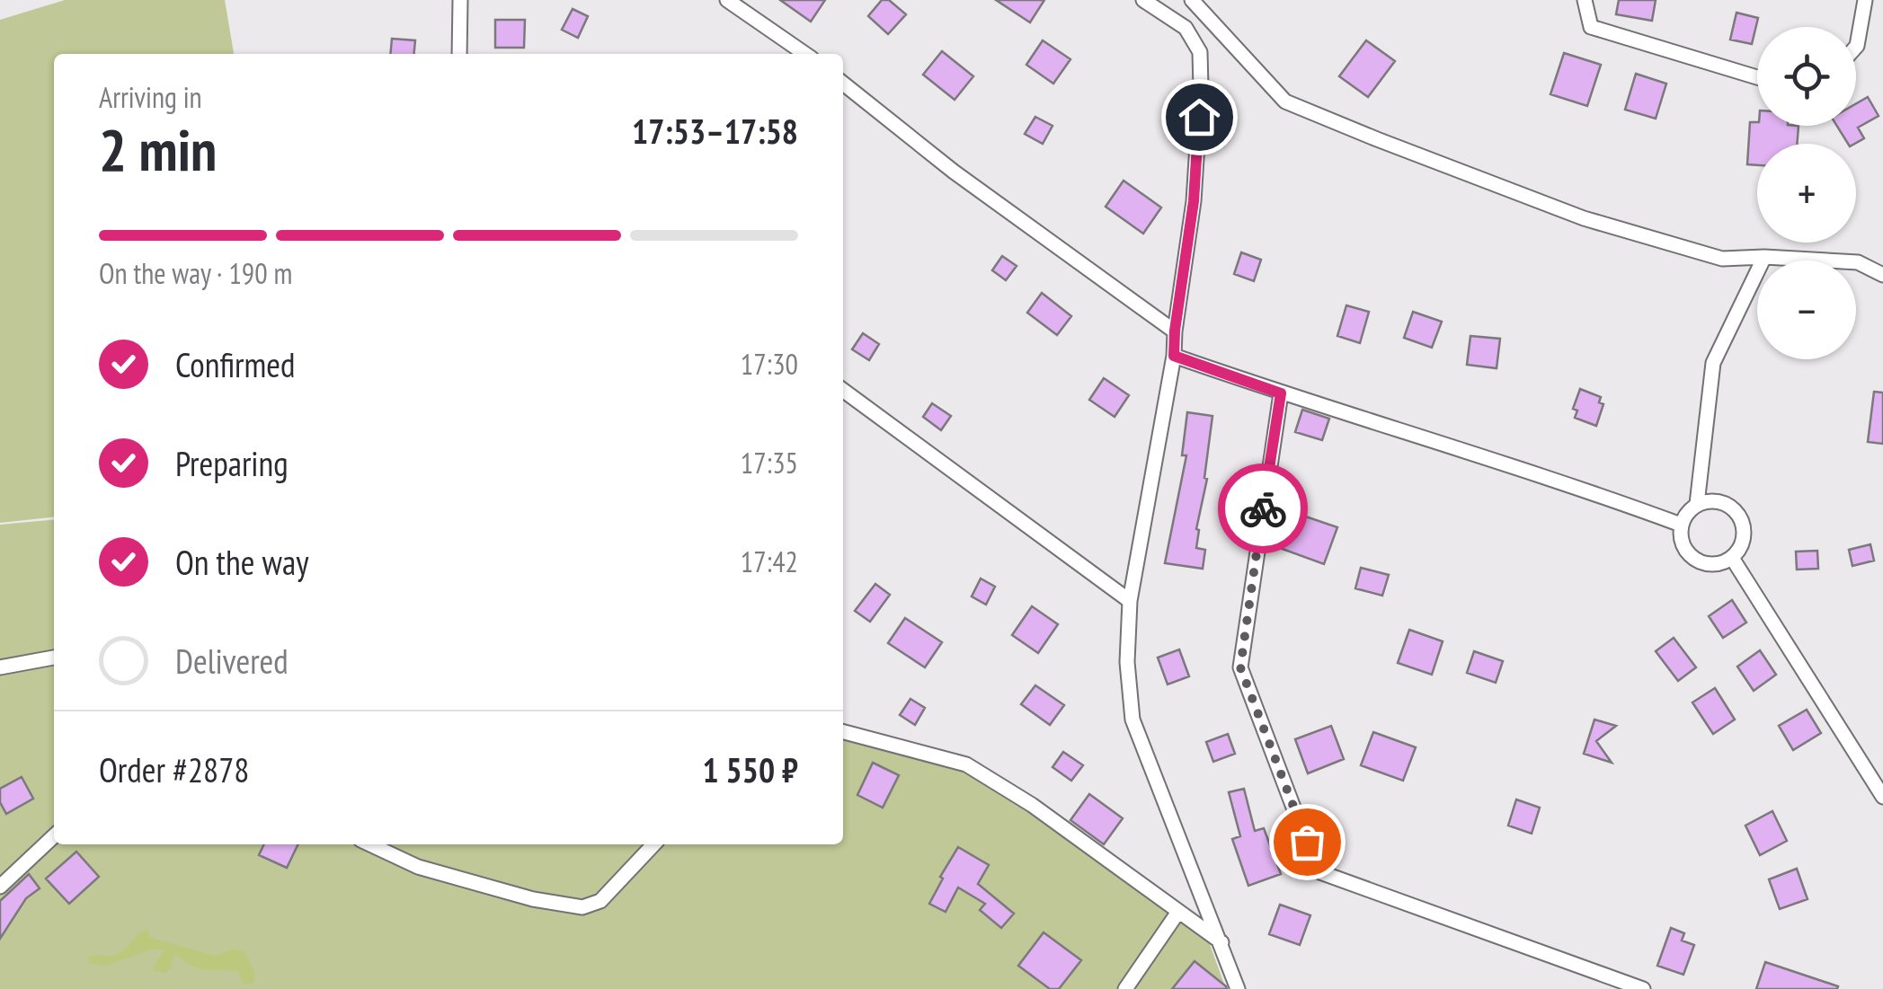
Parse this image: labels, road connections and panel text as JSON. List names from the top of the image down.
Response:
{
  "page": {
    "map_buttons": ["+", "−"],
    "heading": ["2 min", "Arriving in", "17:53–17:58"],
    "panel": ["Order #2878", "1 550 ₽"],
    "bar": "On the way · 190 m",
    "list": [
      ["Confirmed", "17:30"],
      ["Preparing", "17:35"],
      ["On the way", "17:42"],
      "Delivered"
    ]
  }
}
